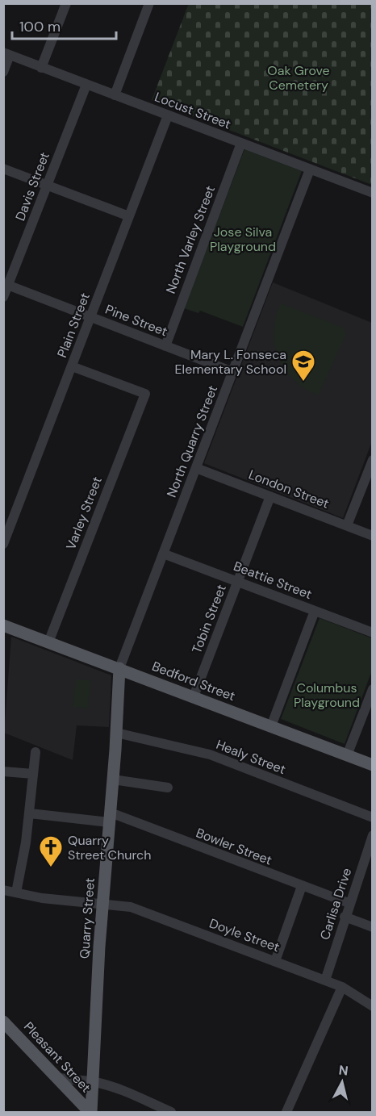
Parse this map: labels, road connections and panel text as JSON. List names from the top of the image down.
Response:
{
  "streets": {
    "main road": ["Bedford Street", "Quarry Street", "Pleasant Street"],
    "street": [
      "Locust Street",
      "Davis Street",
      "North Varley Street",
      "Pine Street",
      "Plain Street",
      "North Quarry Street",
      "London Street",
      "Varley Street",
      "Beattie Street",
      "Tobin Street",
      "Healy Street",
      "Bowler Street",
      "Carlisa Drive",
      "Doyle Street"
    ]
  },
  "crossings": [
    ["Locust Street", "Davis Street"],
    ["Locust Street", "North Varley Street"],
    ["Locust Street", "Plain Street"],
    ["Locust Street", "North Quarry Street"],
    ["Davis Street", "Pine Street"],
    ["North Varley Street", "Pine Street"],
    ["Pine Street", "Plain Street"],
    ["Pine Street", "North Quarry Street"],
    ["Plain Street", "Varley Street"],
    ["North Quarry Street", "London Street"],
    ["North Quarry Street", "Beattie Street"],
    ["North Quarry Street", "Bedford Street"],
    ["North Quarry Street", "Quarry Street"],
    ["London Street", "Tobin Street"],
    ["Varley Street", "Bedford Street"],
    ["Beattie Street", "Tobin Street"],
    ["Tobin Street", "Bedford Street"],
    ["Bedford Street", "Quarry Street"],
    ["Healy Street", "Quarry Street"],
    ["Bowler Street", "Carlisa Drive"],
    ["Bowler Street", "Quarry Street"],
    ["Carlisa Drive", "Doyle Street"],
    ["Quarry Street", "Doyle Street"],
    ["Quarry Street", "Pleasant Street"]
  ],
  "parks": ["Oak Grove Cemetery", "Jose Silva Playground", "Columbus Playground"],
  "places": {
    "school or university": ["Mary L. Fonseca Elementary School"],
    "church": ["Quarry Street Church"]
  },
  "scale_bar": "100 m",
  "north": "top"
}
